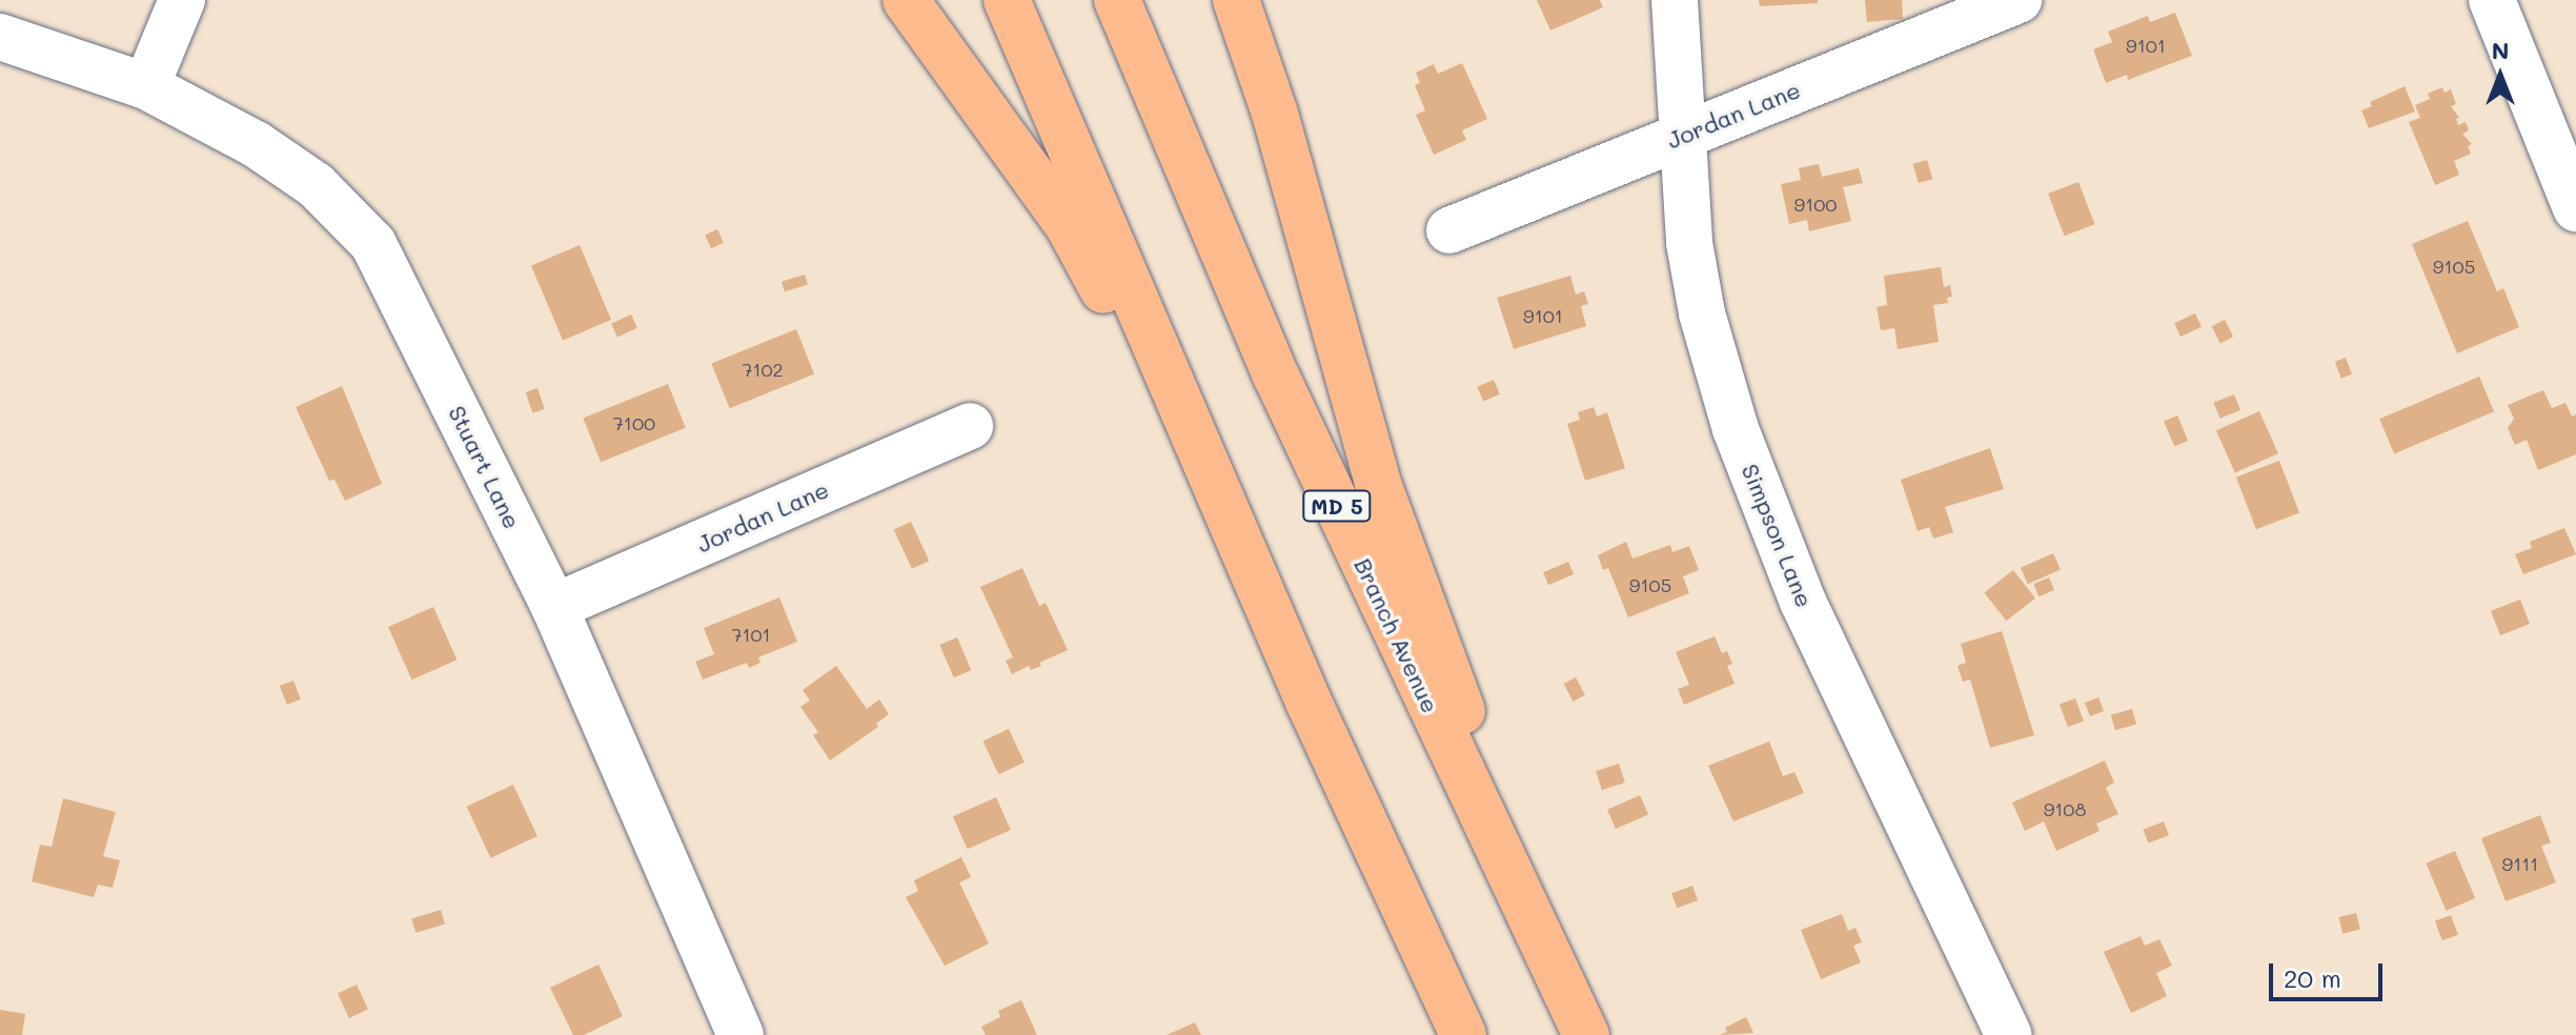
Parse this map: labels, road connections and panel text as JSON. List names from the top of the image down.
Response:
{
  "streets": {
    "highway": ["MD 5", "Branch Avenue"],
    "street": ["Jordan Lane", "Stuart Lane", "Simpson Lane"]
  },
  "crossings": [
    ["Jordan Lane", "Stuart Lane"],
    ["Jordan Lane", "Simpson Lane"]
  ],
  "house_numbers": [
    "9101",
    "9100",
    "9105",
    "9101",
    "7102",
    "7100",
    "9105",
    "7101",
    "9108",
    "9111"
  ],
  "scale_bar": "20 m",
  "north": "top"
}
